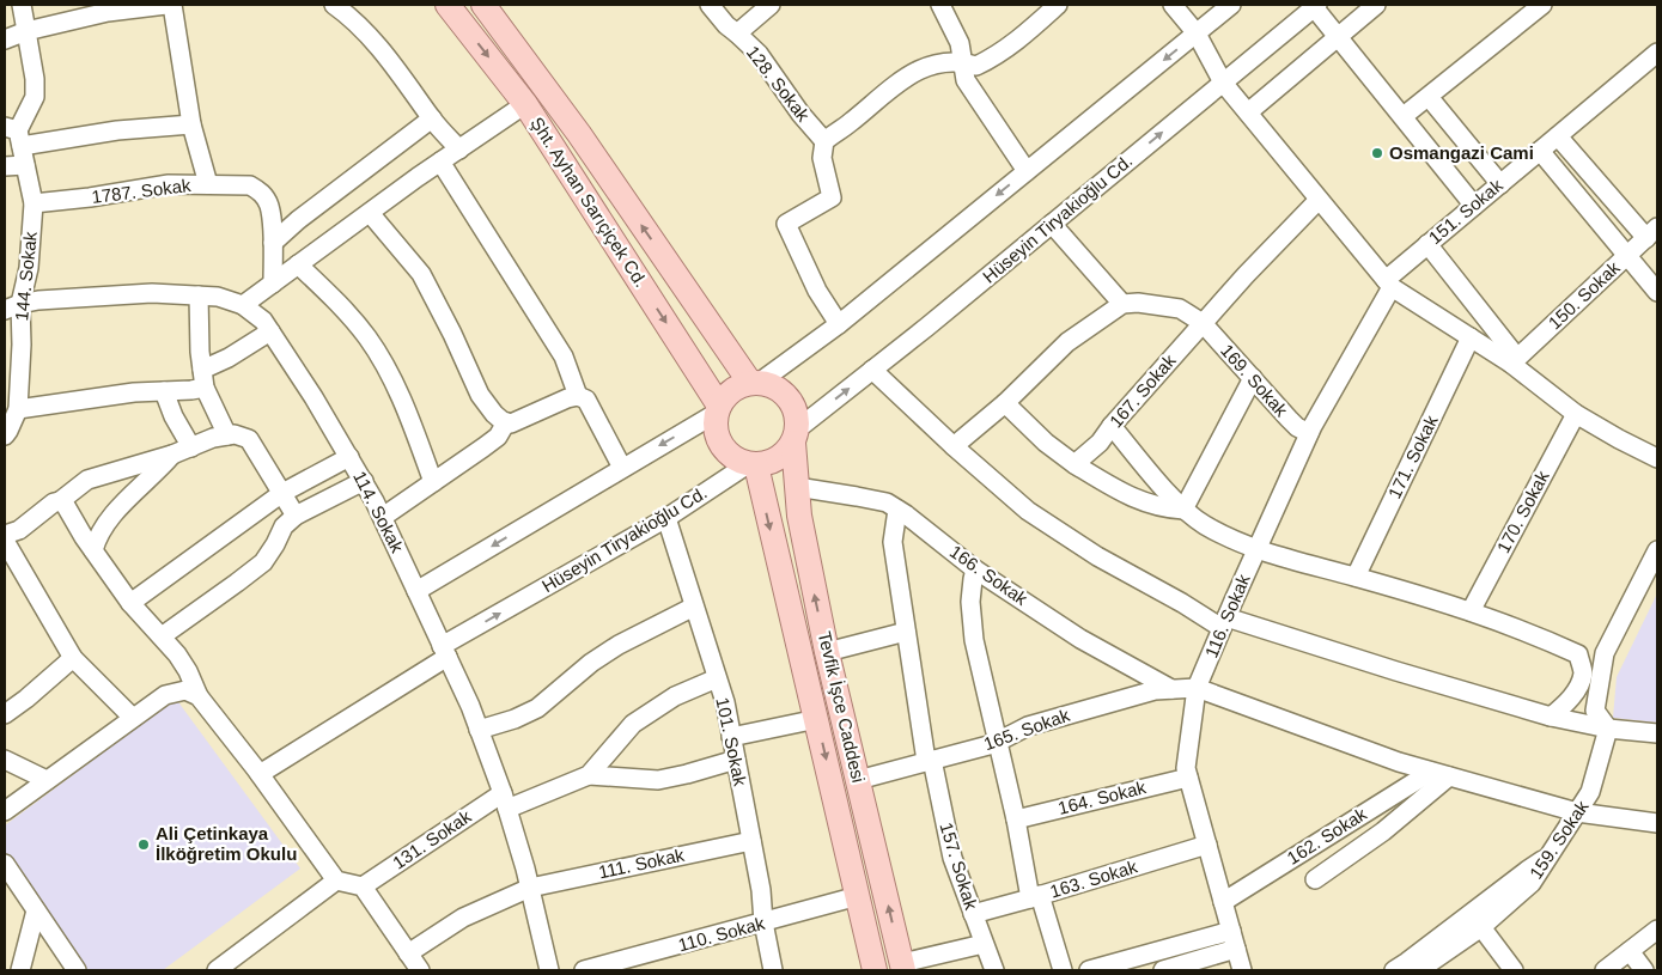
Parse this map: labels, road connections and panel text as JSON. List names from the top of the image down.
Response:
{
  "streets": {
    "main road": ["Şht. Ayhan Sarıçiçek Cd.", "Hüseyin Tiryakioğlu Cd.", "Tevfik İşce Caddesi"],
    "street": [
      "128. Sokak",
      "1787. Sokak",
      "151. Sokak",
      "144. Sokak",
      "150. Sokak",
      "169. Sokak",
      "167. Sokak",
      "171. Sokak",
      "114. Sokak",
      "170. Sokak",
      "166. Sokak",
      "116. Sokak",
      "165. Sokak",
      "101. Sokak",
      "164. Sokak",
      "162. Sokak",
      "131. Sokak",
      "159. Sokak",
      "111. Sokak",
      "157. Sokak",
      "163. Sokak",
      "110. Sokak"
    ]
  },
  "crossings": [
    ["1787. Sokak", "144. Sokak"],
    ["Şht. Ayhan Sarıçiçek Cd.", "Hüseyin Tiryakioğlu Cd."],
    ["Şht. Ayhan Sarıçiçek Cd.", "Tevfik İşce Caddesi"],
    ["151. Sokak", "116. Sokak"],
    ["Hüseyin Tiryakioğlu Cd.", "114. Sokak"],
    ["Hüseyin Tiryakioğlu Cd.", "Tevfik İşce Caddesi"],
    ["Hüseyin Tiryakioğlu Cd.", "101. Sokak"],
    ["144. Sokak", "114. Sokak"],
    ["169. Sokak", "167. Sokak"],
    ["169. Sokak", "116. Sokak"],
    ["114. Sokak", "131. Sokak"],
    ["114. Sokak", "111. Sokak"],
    ["166. Sokak", "Tevfik İşce Caddesi"],
    ["166. Sokak", "165. Sokak"],
    ["166. Sokak", "157. Sokak"],
    ["166. Sokak", "163. Sokak"],
    ["116. Sokak", "165. Sokak"],
    ["116. Sokak", "164. Sokak"],
    ["116. Sokak", "162. Sokak"],
    ["116. Sokak", "163. Sokak"],
    ["Tevfik İşce Caddesi", "165. Sokak"],
    ["Tevfik İşce Caddesi", "110. Sokak"],
    ["165. Sokak", "157. Sokak"],
    ["165. Sokak", "163. Sokak"],
    ["101. Sokak", "111. Sokak"],
    ["101. Sokak", "110. Sokak"],
    ["164. Sokak", "163. Sokak"]
  ],
  "places": ["Osmangazi Cami", "Ali Çetinkaya İlköğretim Okulu"]
}
